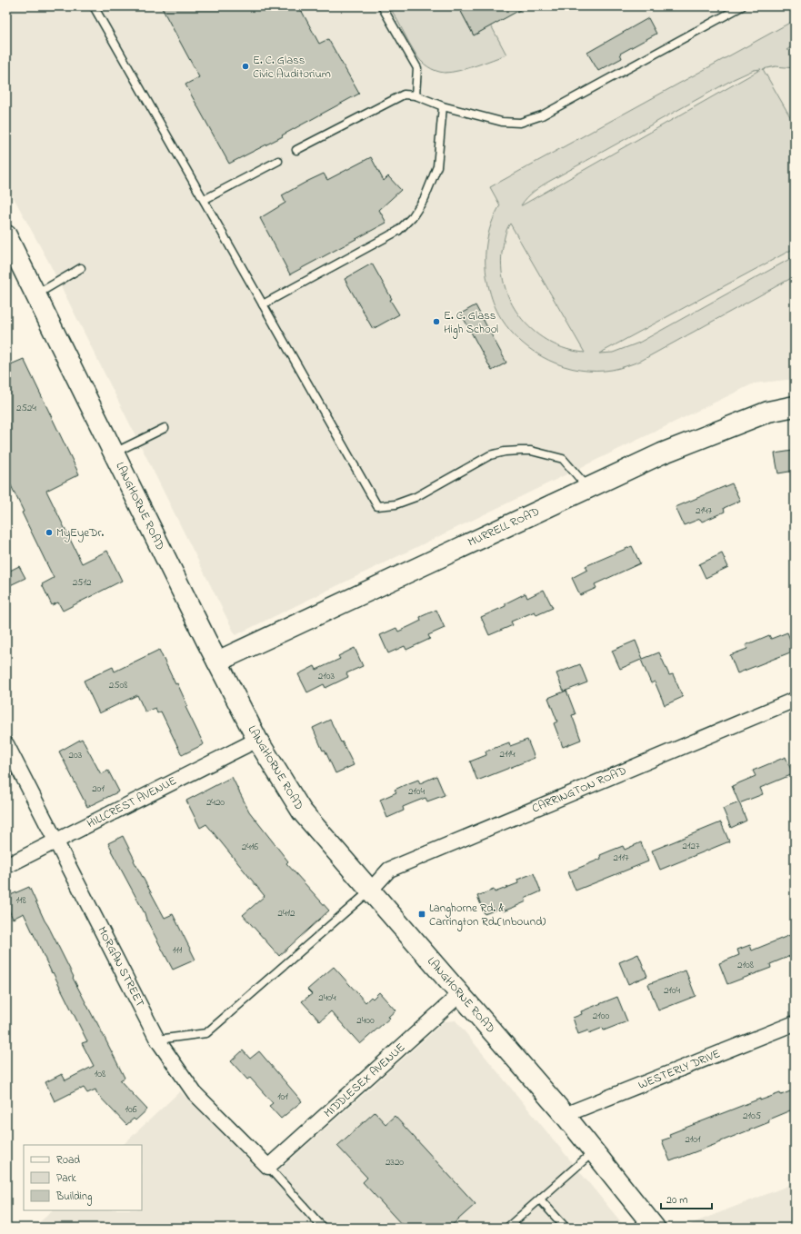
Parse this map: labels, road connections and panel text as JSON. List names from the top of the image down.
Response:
{
  "streets": {
    "main road": ["LANGHORNE ROAD", "MURRELL ROAD"],
    "street": [
      "CARRINGTON ROAD",
      "HILLCREST AVENUE",
      "MORGAN STREET",
      "WESTERLY DRIVE",
      "MIDDLESEX AVENUE"
    ]
  },
  "crossings": [
    ["LANGHORNE ROAD", "MURRELL ROAD"],
    ["LANGHORNE ROAD", "CARRINGTON ROAD"],
    ["LANGHORNE ROAD", "HILLCREST AVENUE"],
    ["LANGHORNE ROAD", "WESTERLY DRIVE"],
    ["LANGHORNE ROAD", "MIDDLESEX AVENUE"],
    ["HILLCREST AVENUE", "MORGAN STREET"],
    ["MORGAN STREET", "MIDDLESEX AVENUE"]
  ],
  "places": {
    "other": ["E. C. Glass Civic Auditorium", "E. C. Glass High School", "MyEyeDr."],
    "transit": ["Langhorne Rd. & Carrington Rd.(Inbound)"]
  },
  "house_numbers": [
    "2524",
    "2147",
    "2512",
    "2103",
    "2508",
    "2114",
    "203",
    "201",
    "2104",
    "2420",
    "2127",
    "2416",
    "2117",
    "118",
    "2412",
    "111",
    "2108",
    "2104",
    "2404",
    "2100",
    "2400",
    "108",
    "101",
    "106",
    "2105",
    "2101",
    "2320"
  ],
  "legend": ["Road", "Park", "Building"],
  "scale_bar": "20 m"
}
